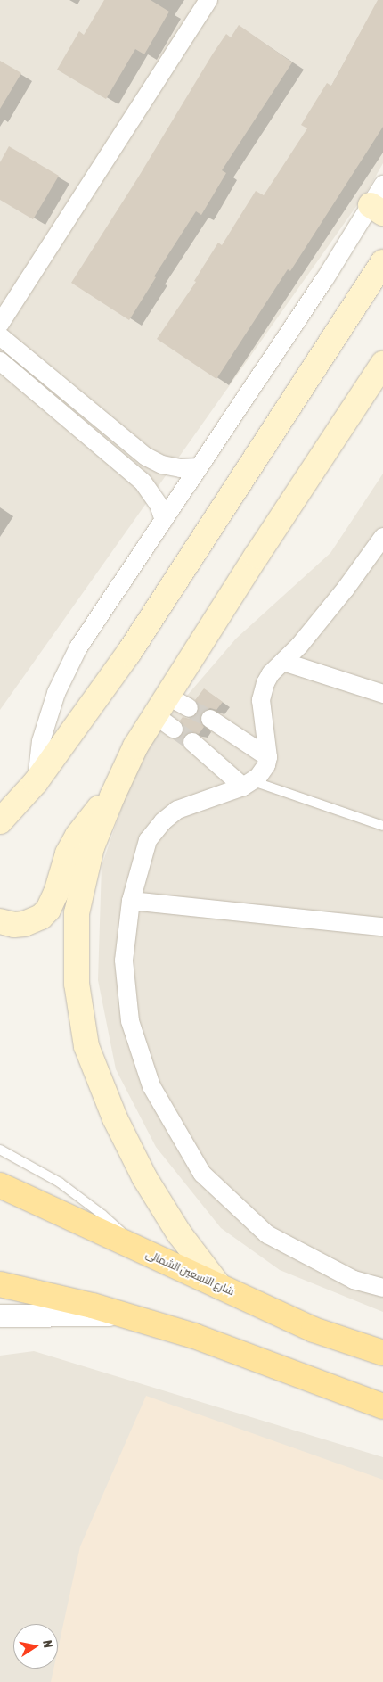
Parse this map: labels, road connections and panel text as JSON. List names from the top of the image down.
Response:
{
  "streets": {
    "main road": ["شارع التسعين الشمالى"]
  },
  "north": "right"
}
